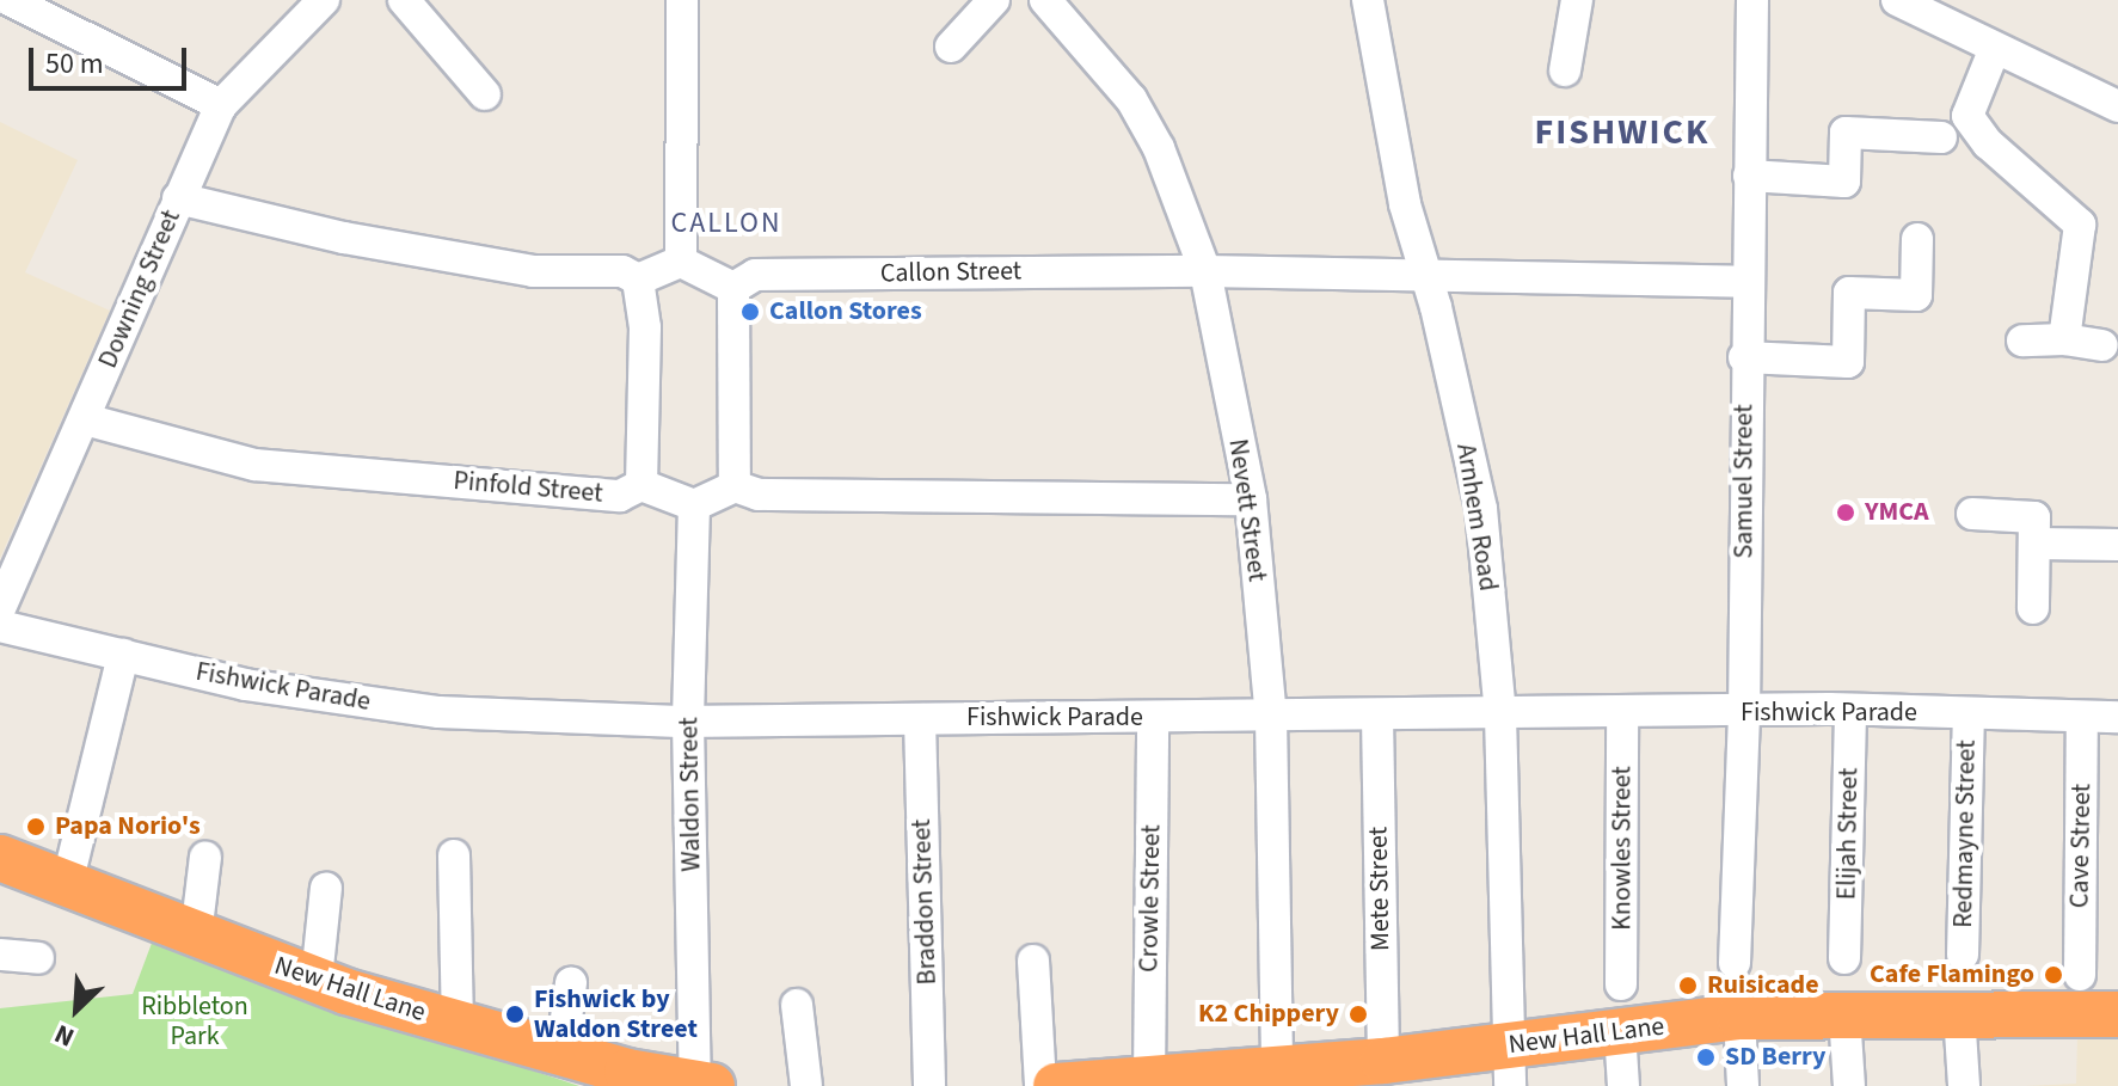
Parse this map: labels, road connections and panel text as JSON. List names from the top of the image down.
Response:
{
  "streets": {
    "highway": ["New Hall Lane"],
    "street": [
      "Callon Street",
      "Downing Street",
      "Samuel Street",
      "Pinfold Street",
      "Nevett Street",
      "Arnhem Road",
      "Fishwick Parade",
      "Waldon Street",
      "Elijah Street",
      "Redmayne Street",
      "Cave Street",
      "Knowles Street",
      "Mete Street",
      "Crowle Street",
      "Braddon Street"
    ]
  },
  "crossings": [
    ["Callon Street", "Samuel Street"],
    ["Callon Street", "Nevett Street"],
    ["Callon Street", "Arnhem Road"],
    ["Downing Street", "Pinfold Street"],
    ["Samuel Street", "Fishwick Parade"],
    ["Pinfold Street", "Waldon Street"],
    ["Nevett Street", "Fishwick Parade"],
    ["Nevett Street", "New Hall Lane"],
    ["Arnhem Road", "Fishwick Parade"],
    ["Arnhem Road", "New Hall Lane"],
    ["Fishwick Parade", "Waldon Street"],
    ["Fishwick Parade", "Elijah Street"],
    ["Fishwick Parade", "Redmayne Street"],
    ["Fishwick Parade", "Cave Street"],
    ["Fishwick Parade", "Knowles Street"],
    ["Fishwick Parade", "Mete Street"],
    ["Fishwick Parade", "Crowle Street"],
    ["Fishwick Parade", "Braddon Street"],
    ["Waldon Street", "New Hall Lane"],
    ["Mete Street", "New Hall Lane"],
    ["Crowle Street", "New Hall Lane"]
  ],
  "districts": ["FISHWICK", "CALLON"],
  "parks": ["Ribbleton Park"],
  "places": [
    "Callon Stores",
    "YMCA",
    "Papa Norio's",
    "Cafe Flamingo",
    "Ruisicade",
    "Fishwick by Waldon Street",
    "K2 Chippery",
    "SD Berry"
  ],
  "scale_bar": "50 m",
  "north": "bottom left"
}
